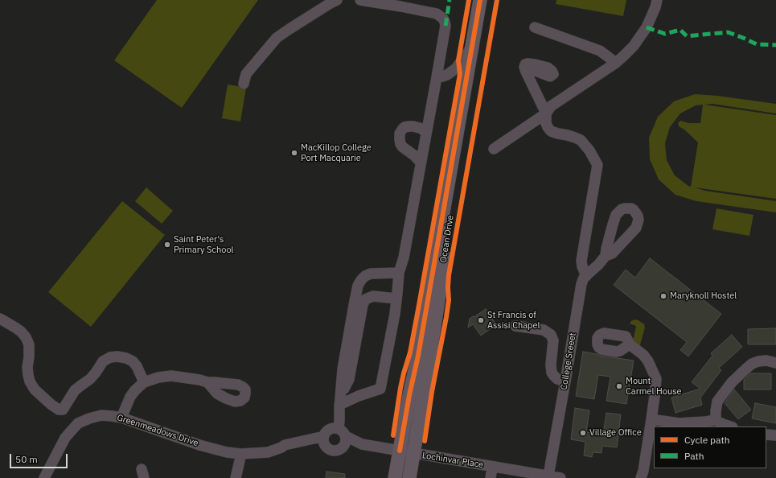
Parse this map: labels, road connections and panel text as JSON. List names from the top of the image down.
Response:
{
  "streets": {
    "main road": ["Ocean Drive"],
    "street": ["College Sreeet", "Greenmeadows Drive", "Lochinvar Place"]
  },
  "crossings": [
    ["Ocean Drive", "Greenmeadows Drive"],
    ["Ocean Drive", "Lochinvar Place"],
    ["College Sreeet", "Lochinvar Place"],
    ["Greenmeadows Drive", "Lochinvar Place"]
  ],
  "places": [
    "MacKillop College Port Macquarie",
    "Saint Peter's Primary School",
    "Maryknoll Hostel",
    "St Francis of Assisi Chapel",
    "Mount Carmel House",
    "Village Office"
  ],
  "legend": ["Cycle path", "Path"],
  "scale_bar": "50 m"
}
